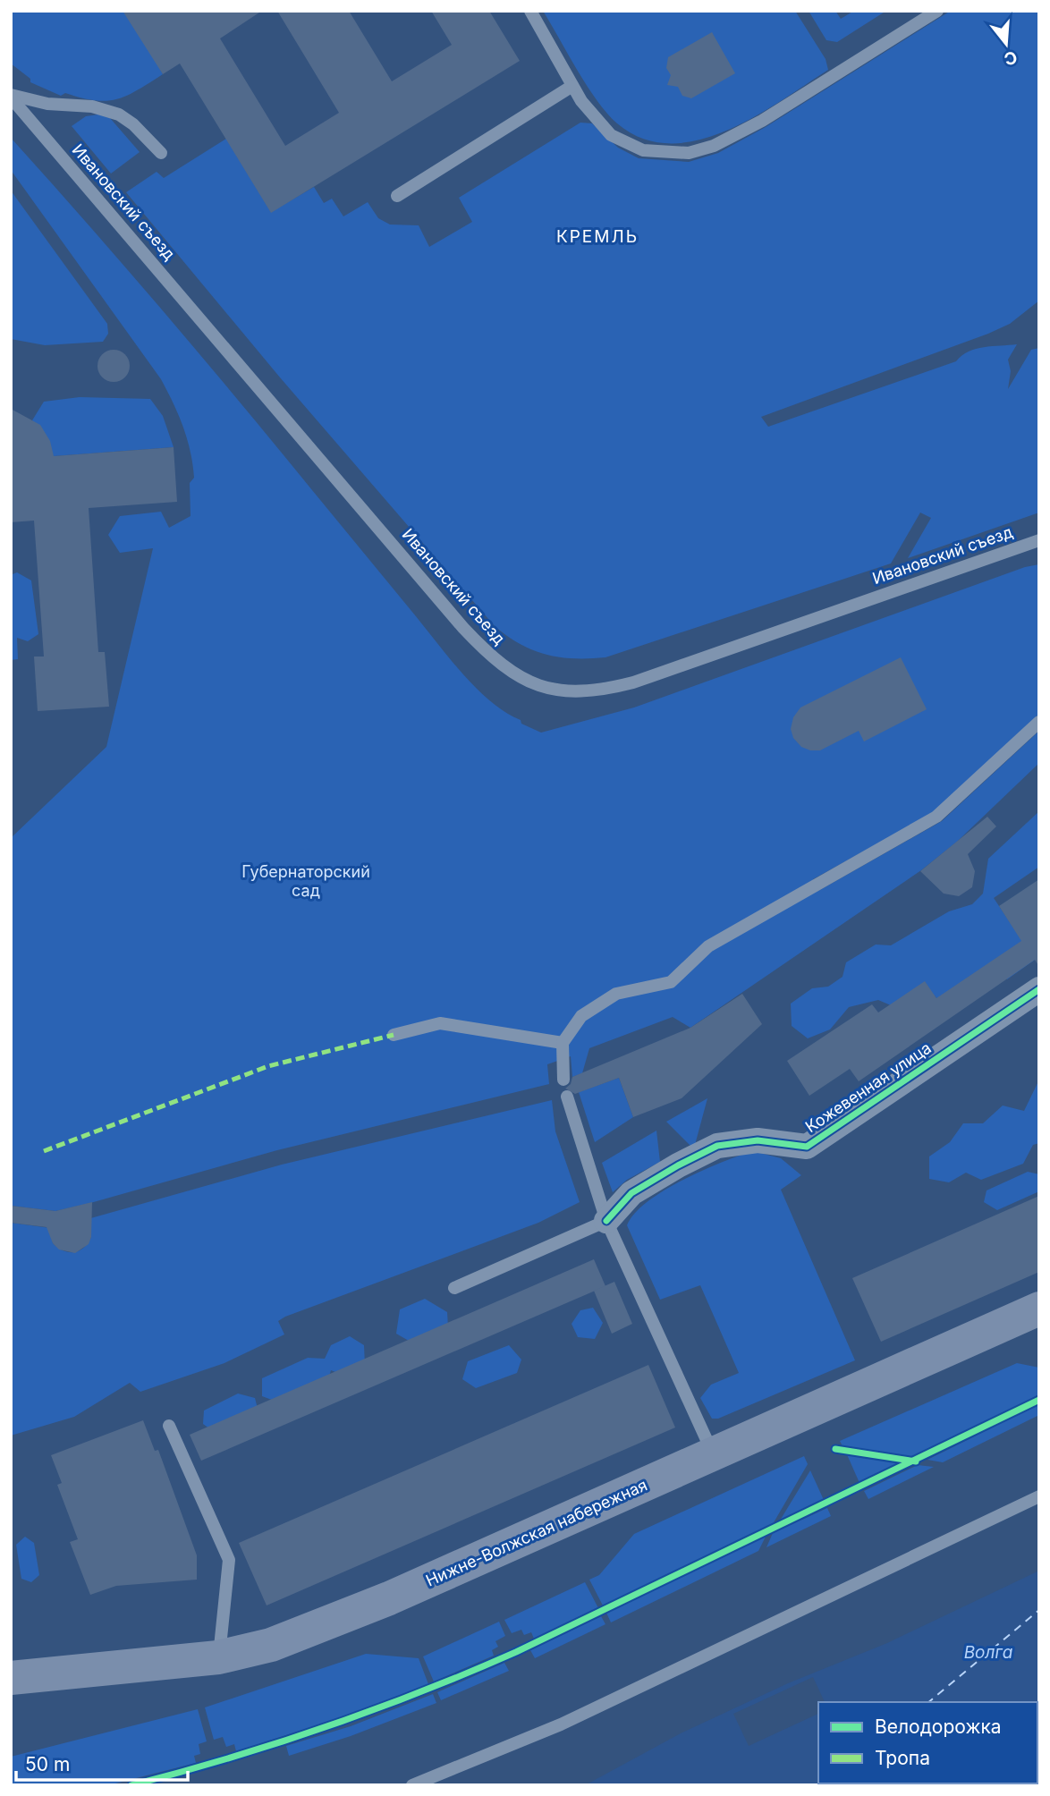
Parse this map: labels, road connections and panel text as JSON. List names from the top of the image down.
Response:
{
  "streets": {
    "main road": ["Нижне-Волжская набережная"],
    "street": ["Кожевенная улица"],
    "lane": ["Ивановский съезд"]
  },
  "districts": ["КРЕМЛЬ"],
  "water": ["Волга"],
  "parks": ["Губернаторский сад"],
  "legend": ["Велодорожка", "Тропа"],
  "scale_bar": "50 m",
  "north": "bottom"
}
